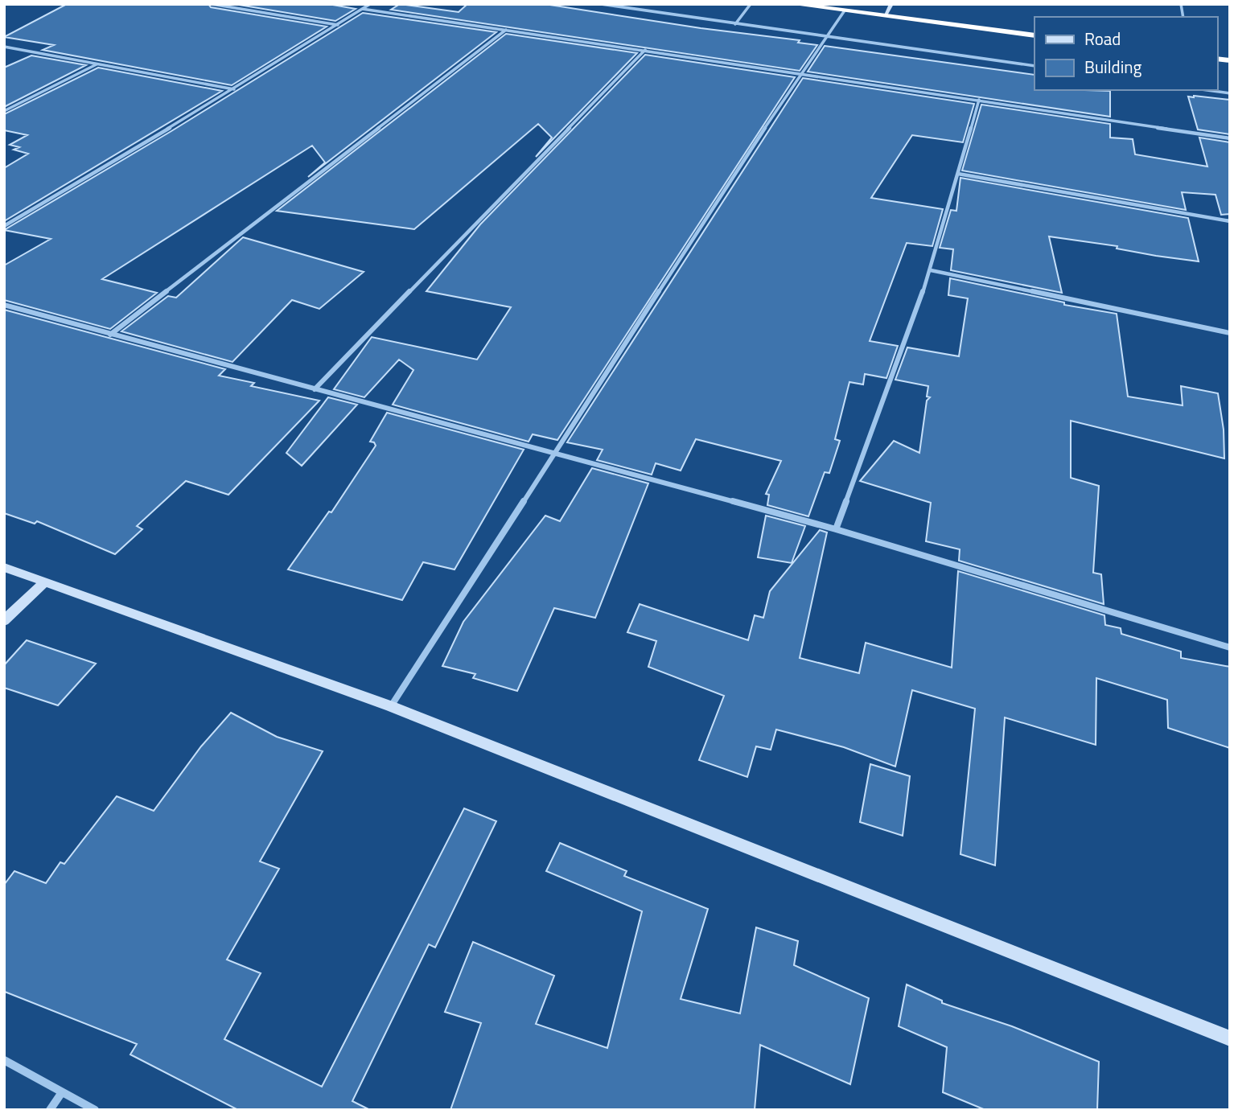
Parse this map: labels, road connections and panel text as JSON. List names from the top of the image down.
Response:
{
  "legend": ["Road", "Building"]
}
